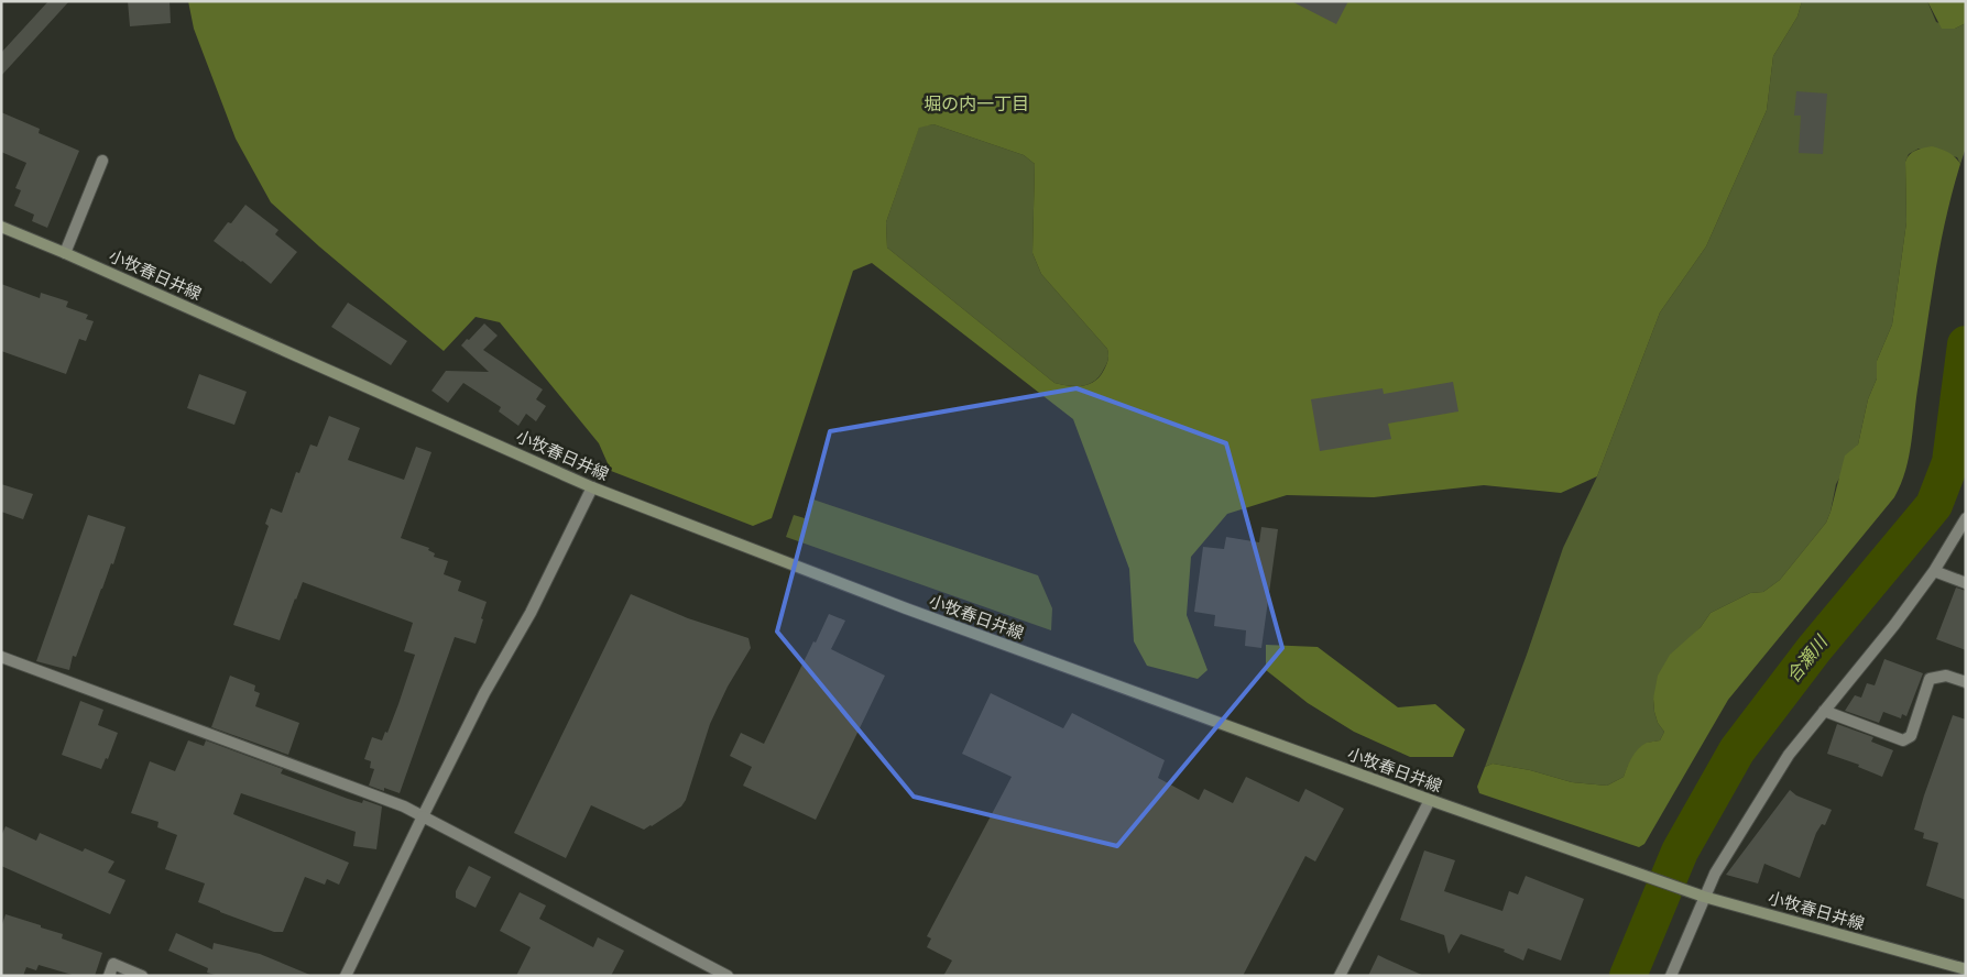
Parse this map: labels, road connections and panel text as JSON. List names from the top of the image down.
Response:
{
  "streets": {
    "main road": ["小牧春日井線"]
  },
  "districts": ["堀の内一丁目"],
  "water": ["合瀬川"]
}
